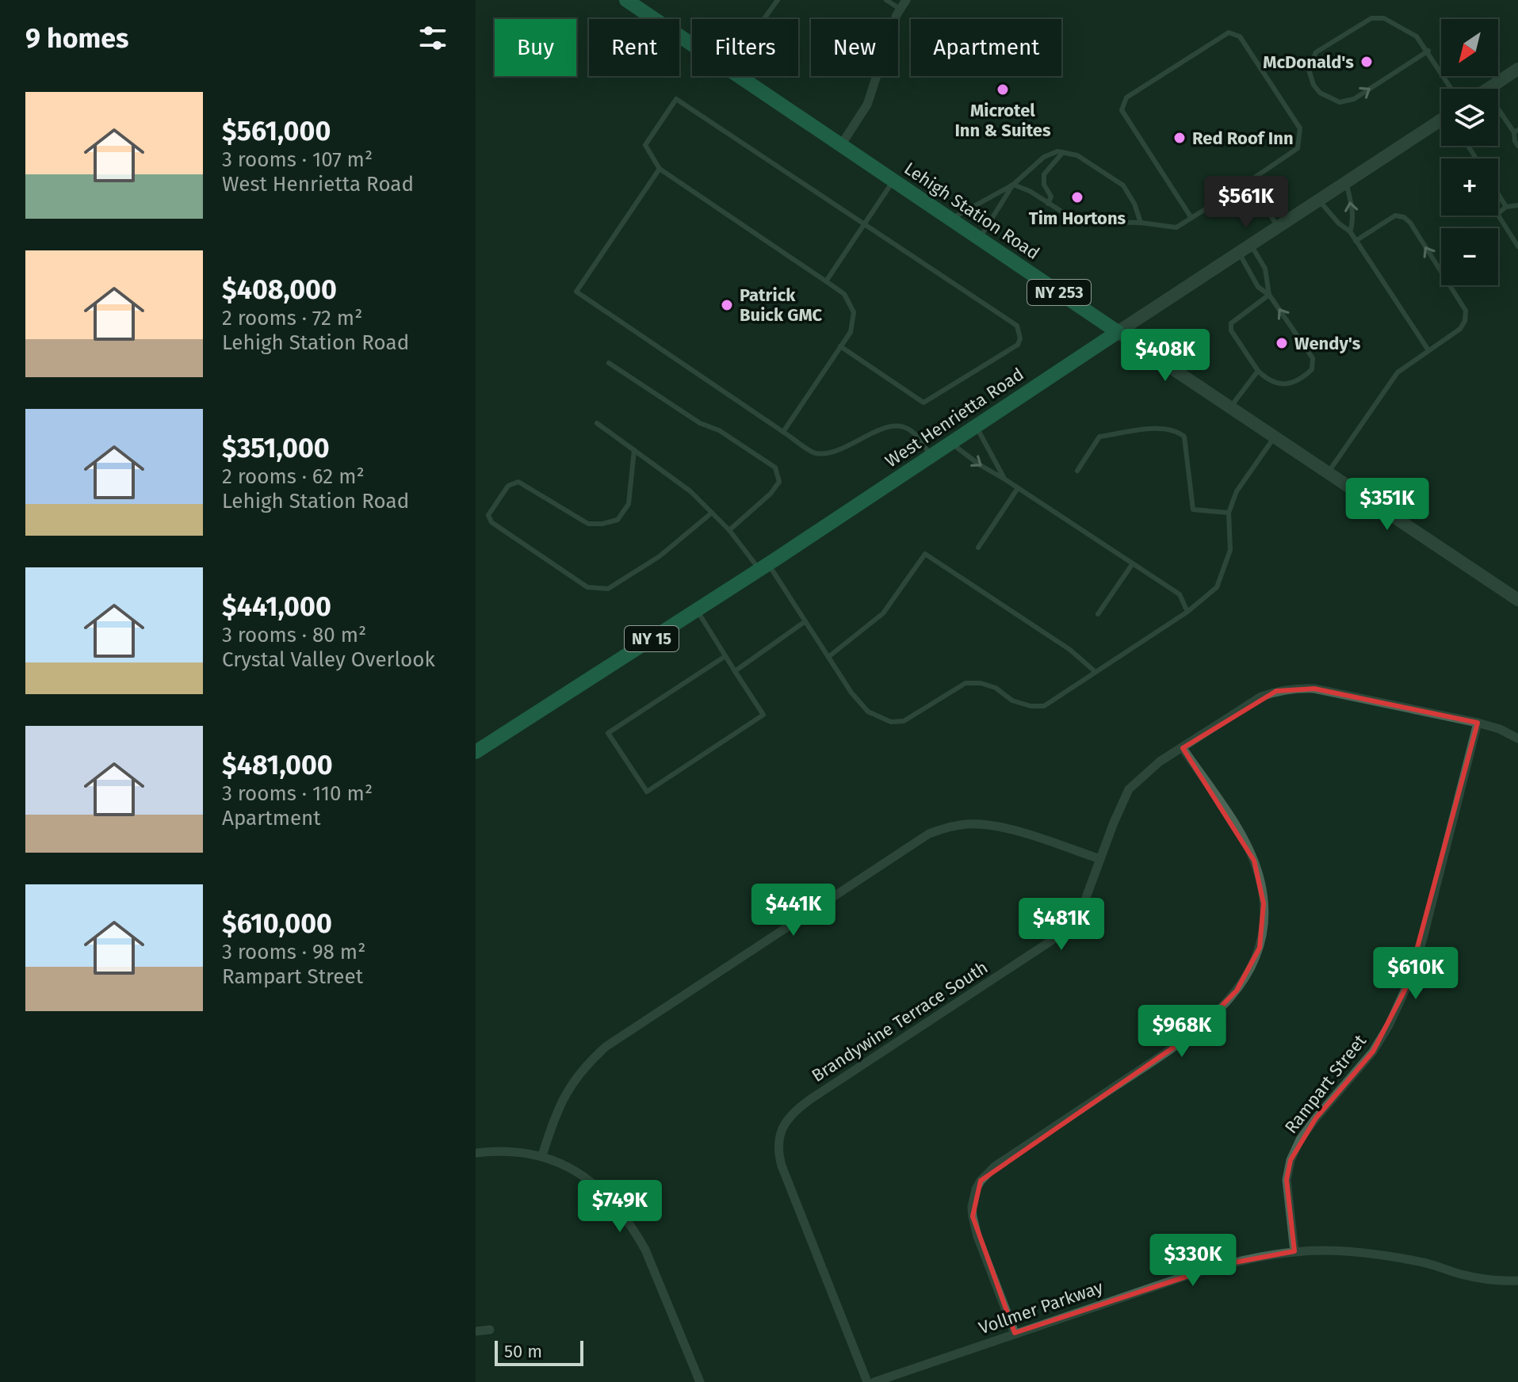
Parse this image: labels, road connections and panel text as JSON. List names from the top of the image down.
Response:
{
  "streets": {
    "main road": [
      "Lehigh Station Road",
      "NY 253",
      "West Henrietta Road",
      "NY 15"
    ],
    "street": ["Brandywine Terrace South", "Rampart Street", "Vollmer Parkway"]
  },
  "crossings": [
    ["Lehigh Station Road", "West Henrietta Road"],
    ["Brandywine Terrace South", "Rampart Street"],
    ["Rampart Street", "Vollmer Parkway"]
  ],
  "places": [
    "McDonald's",
    "Microtel Inn & Suites",
    "Red Roof Inn",
    "Tim Hortons",
    "Patrick Buick GMC",
    "Wendy's"
  ],
  "scale_bar": "50 m",
  "north": "bottom left",
  "page": {
    "heading": "9 homes",
    "map_buttons": ["+", "−"],
    "chip": [
      "Buy",
      "Rent",
      "Filters",
      "New",
      "Apartment"
    ],
    "list": [
      {
        "name": "$561,000",
        "note": "3 rooms · 107 m² · West Henrietta Road"
      },
      {
        "name": "$408,000",
        "note": "2 rooms · 72 m² · Lehigh Station Road"
      },
      {
        "name": "$351,000",
        "note": "2 rooms · 62 m² · Lehigh Station Road"
      },
      {
        "name": "$441,000",
        "note": "3 rooms · 80 m² · Crystal Valley Overlook"
      },
      {
        "name": "$481,000",
        "note": "3 rooms · 110 m² · Apartment"
      },
      {
        "name": "$610,000",
        "note": "3 rooms · 98 m² · Rampart Street"
      }
    ],
    "price": [
      "$561K",
      "$408K",
      "$351K",
      "$441K",
      "$481K",
      "$610K",
      "$968K",
      "$749K",
      "$330K"
    ],
    "scale": "50 m"
  }
}
